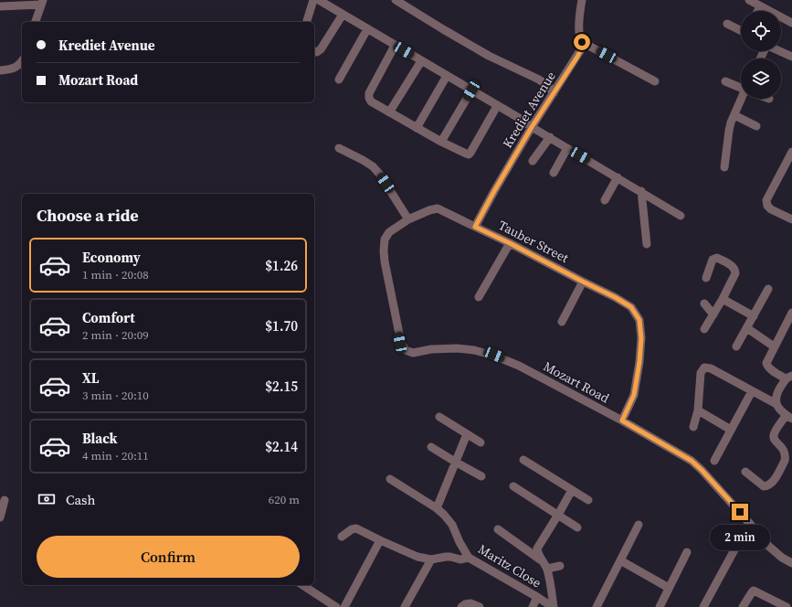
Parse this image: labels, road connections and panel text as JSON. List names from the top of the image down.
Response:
{
  "streets": {
    "street": [
      "Krediet Avenue",
      "Tauber Street",
      "Mozart Road",
      "Maritz Close"
    ]
  },
  "crossings": [
    ["Krediet Avenue", "Tauber Street"],
    ["Tauber Street", "Mozart Road"]
  ],
  "page": {
    "banner": ["Krediet Avenue", "Mozart Road"],
    "heading": "Choose a ride",
    "list": [
      {
        "name": "Economy",
        "note": "1 min · 20:08",
        "value": "$1.26"
      },
      {
        "name": "Comfort",
        "note": "2 min · 20:09",
        "value": "$1.70"
      },
      {
        "name": "XL",
        "note": "3 min · 20:10",
        "value": "$2.15"
      },
      {
        "name": "Black",
        "note": "4 min · 20:11",
        "value": "$2.14"
      }
    ],
    "pay": ["Cash", "620 m"],
    "bubble": "2 min",
    "buttons": "Confirm"
  }
}
